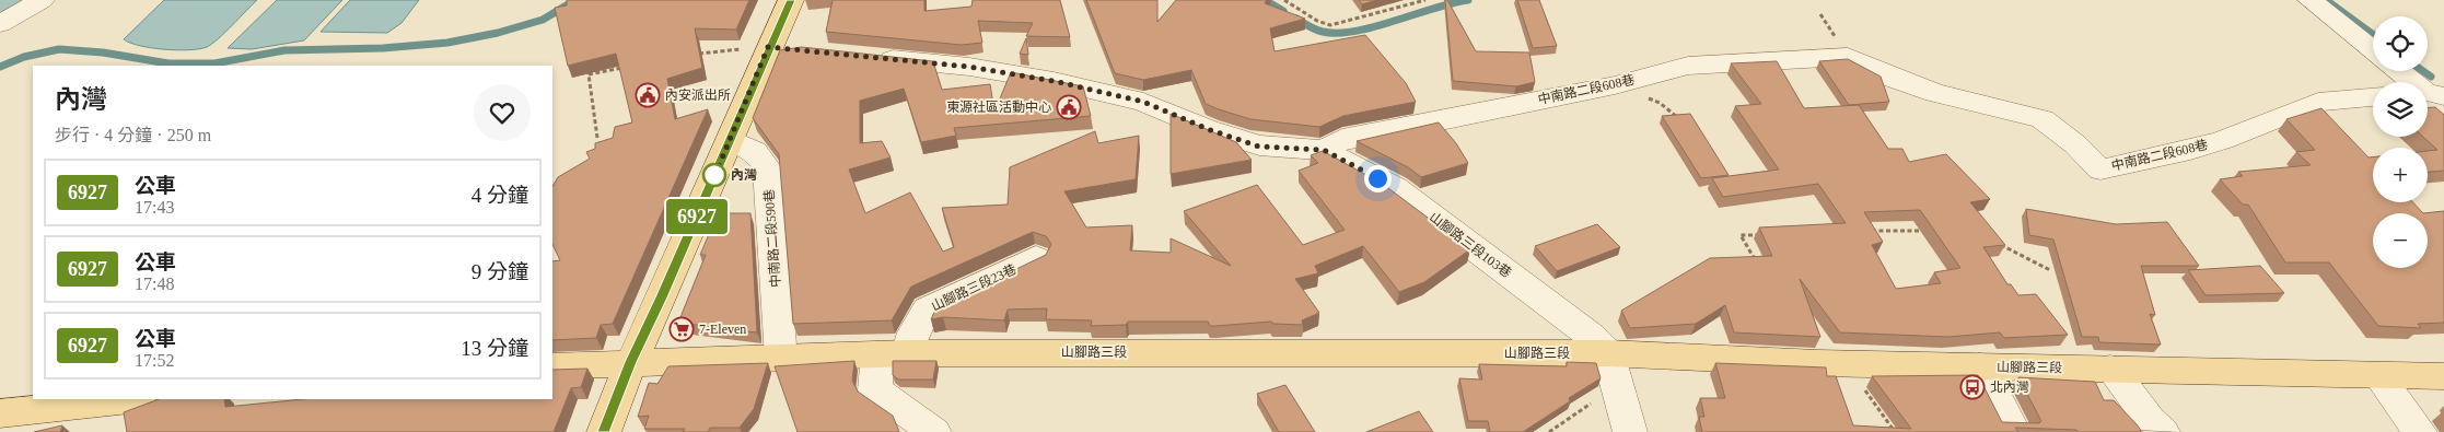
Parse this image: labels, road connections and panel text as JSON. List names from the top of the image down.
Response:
{
  "streets": {
    "main road": ["山腳路三段"],
    "lane": [
      "中南路二段608巷",
      "中南路二段590巷",
      "山腳路三段103巷",
      "山腳路三段23巷"
    ]
  },
  "crossings": [
    ["中南路二段608巷", "山腳路三段103巷"],
    ["中南路二段590巷", "山腳路三段"],
    ["山腳路三段103巷", "山腳路三段"],
    ["山腳路三段23巷", "山腳路三段"]
  ],
  "places": {
    "public building": ["內安派出所", "東源社區活動中心"],
    "other": ["內灣"],
    "supermarket": ["7-Eleven"],
    "bus stop": ["北內灣"]
  },
  "lines": ["bus line 6927"],
  "page": {
    "on_map": "6927",
    "map_buttons": ["+", "−"],
    "heading": ["內灣", "步行 · 4 分鐘 · 250 m"],
    "list": [
      {
        "mark": "6927",
        "name": "公車",
        "note": "17:43",
        "value": "4 分鐘"
      },
      {
        "mark": "6927",
        "name": "公車",
        "note": "17:48",
        "value": "9 分鐘"
      },
      {
        "mark": "6927",
        "name": "公車",
        "note": "17:52",
        "value": "13 分鐘"
      }
    ]
  }
}
